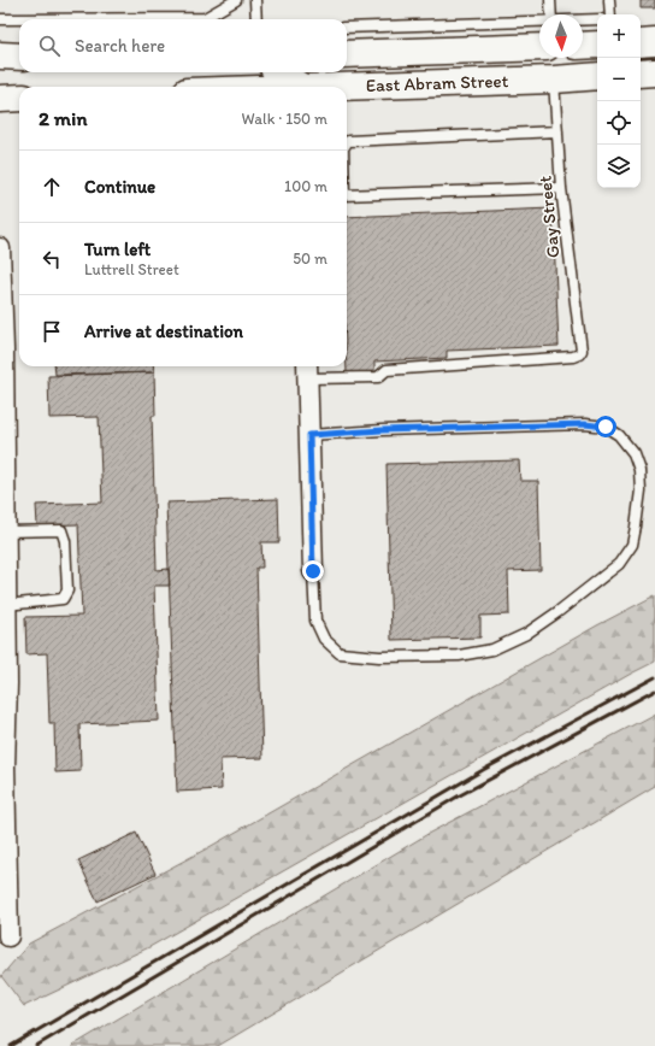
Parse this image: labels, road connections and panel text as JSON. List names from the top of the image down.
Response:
{
  "streets": {
    "main road": ["East Abram Street"],
    "lane": ["Gay Street"]
  },
  "crossings": [
    ["East Abram Street", "Gay Street"]
  ],
  "north": "bottom",
  "page": {
    "map_buttons": ["+", "−"],
    "search": "Search here",
    "heading": ["2 min", "Walk · 150 m"],
    "list": [
      ["Continue", "100 m"],
      ["Turn left", "Luttrell Street", "50 m"],
      "Arrive at destination"
    ]
  }
}
